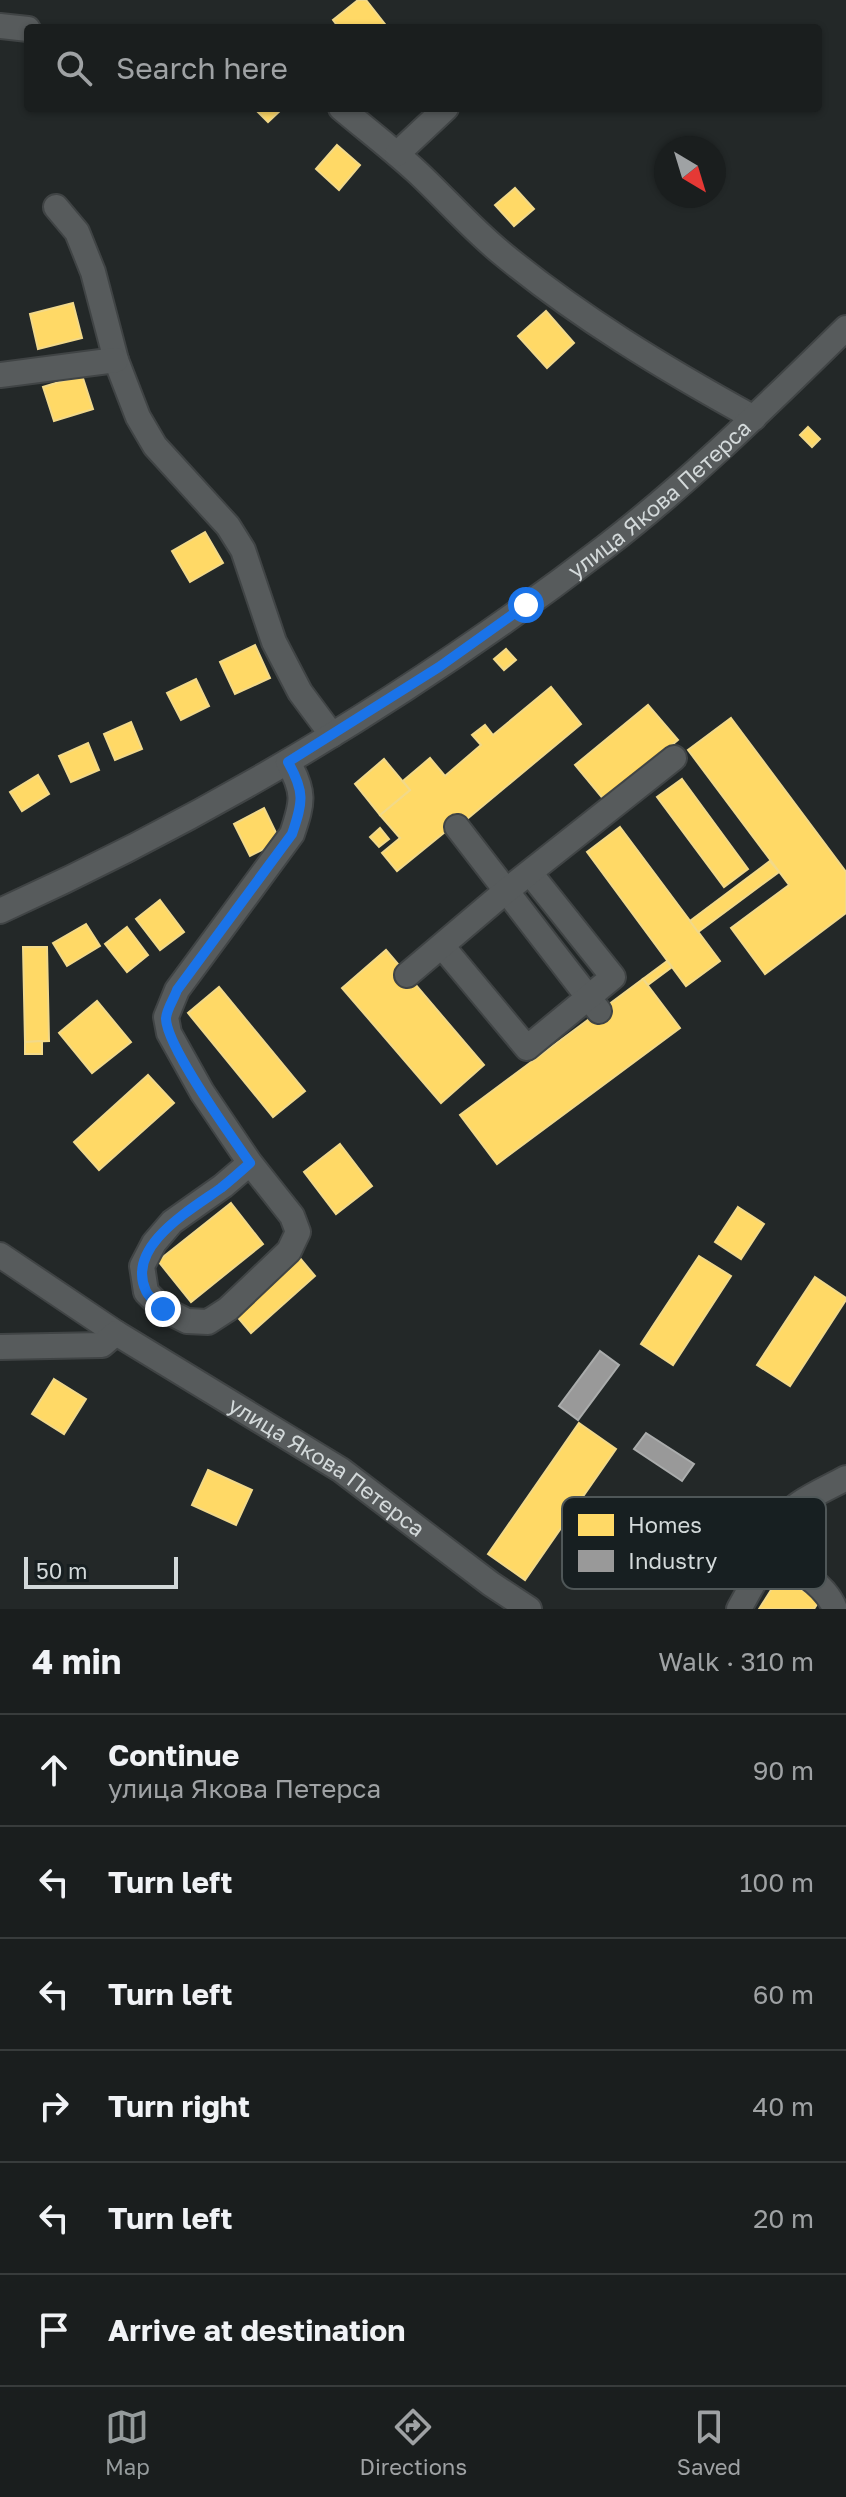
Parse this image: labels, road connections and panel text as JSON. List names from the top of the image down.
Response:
{
  "streets": {
    "street": ["улица Якова Петерса"]
  },
  "legend": ["Homes", "Industry"],
  "scale_bar": "50 m",
  "north": "bottom right",
  "page": {
    "search": "Search here",
    "scale": "50 m",
    "heading": ["4 min", "Walk · 310 m"],
    "list": [
      ["Continue", "улица Якова Петерса", "90 m"],
      ["Turn left", "100 m"],
      ["Turn left", "60 m"],
      ["Turn right", "40 m"],
      ["Turn left", "20 m"],
      "Arrive at destination"
    ],
    "nav": ["Map", "Directions", "Saved"]
  }
}
